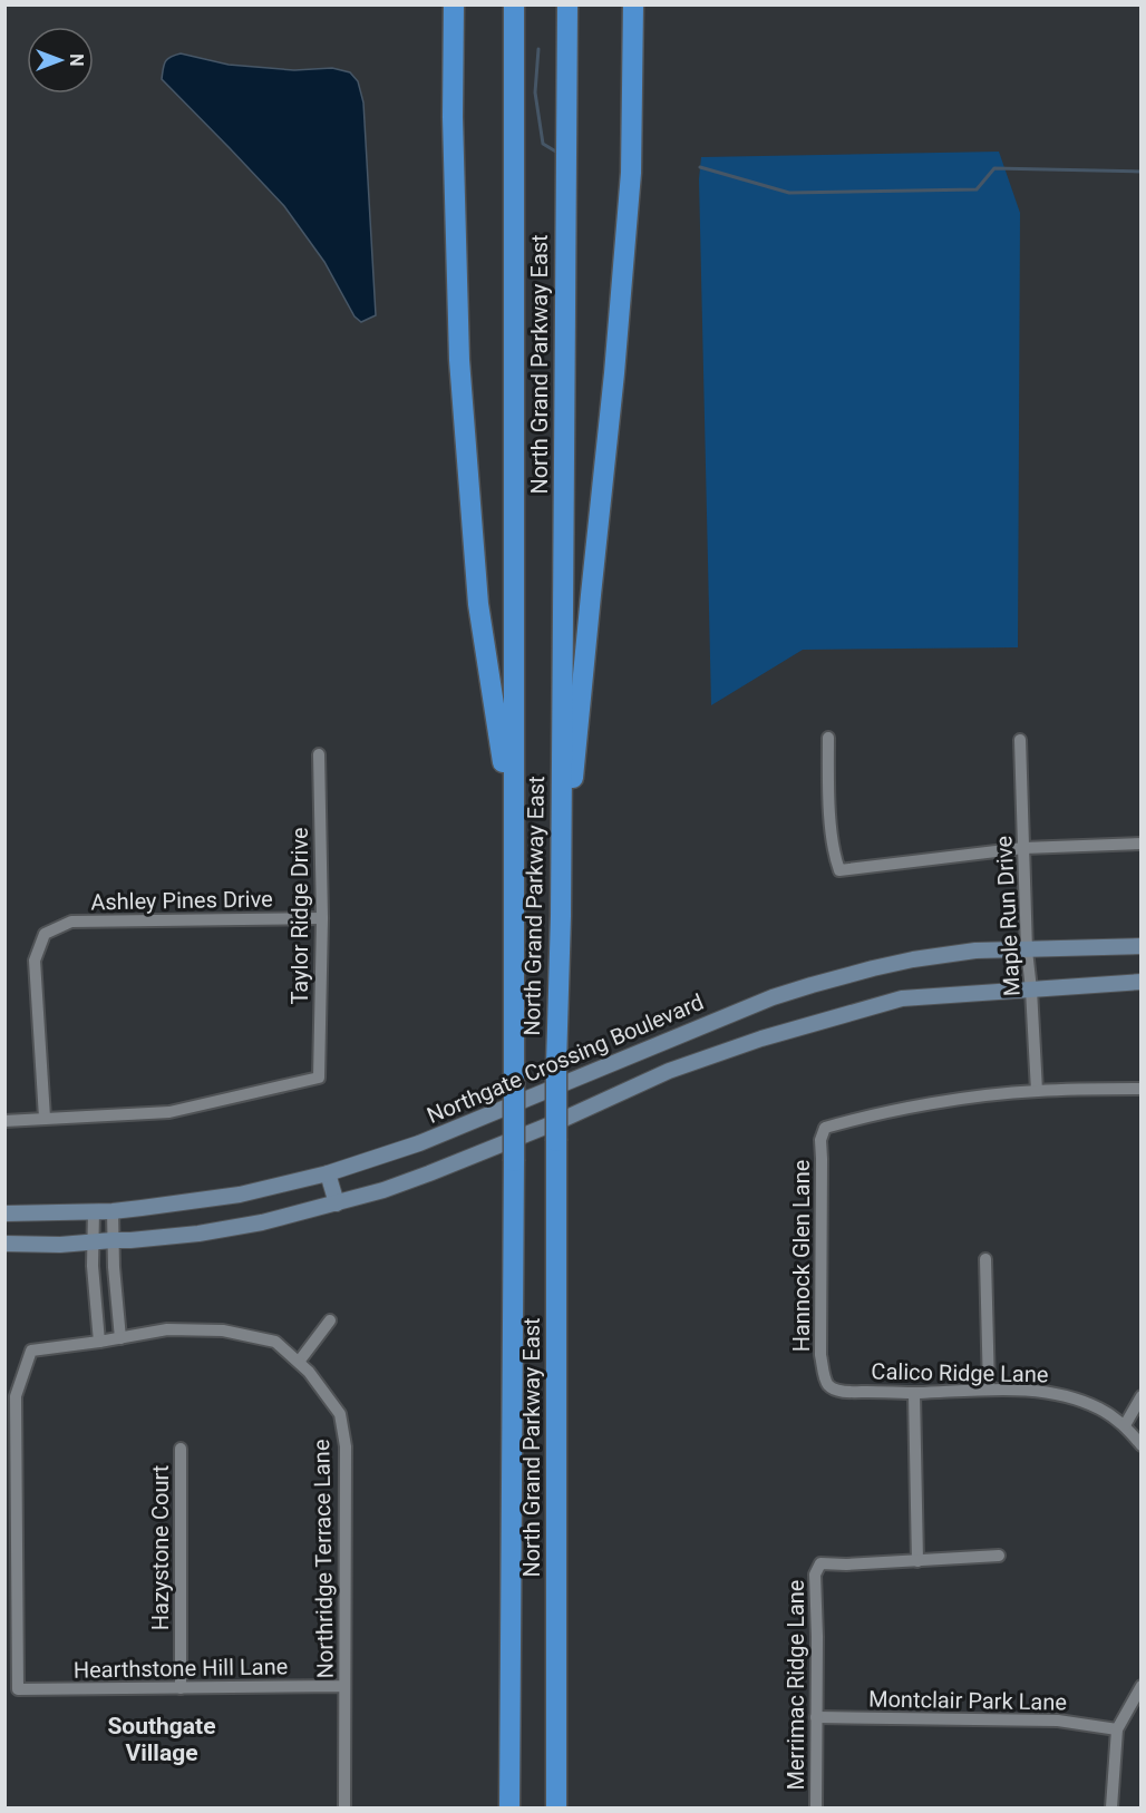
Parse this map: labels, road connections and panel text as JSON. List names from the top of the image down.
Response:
{
  "streets": {
    "highway": ["North Grand Parkway East"],
    "main road": ["Northgate Crossing Boulevard"],
    "street": [
      "Ashley Pines Drive",
      "Taylor Ridge Drive",
      "Maple Run Drive",
      "Hannock Glen Lane",
      "Calico Ridge Lane",
      "Hazystone Court",
      "Northridge Terrace Lane",
      "Hearthstone Hill Lane",
      "Merrimac Ridge Lane",
      "Montclair Park Lane"
    ]
  },
  "crossings": [
    ["Ashley Pines Drive", "Taylor Ridge Drive"],
    ["Maple Run Drive", "Northgate Crossing Boulevard"],
    ["Maple Run Drive", "Hannock Glen Lane"],
    ["Hannock Glen Lane", "Calico Ridge Lane"],
    ["Hazystone Court", "Hearthstone Hill Lane"],
    ["Northridge Terrace Lane", "Hearthstone Hill Lane"],
    ["Merrimac Ridge Lane", "Montclair Park Lane"]
  ],
  "districts": ["Southgate Village"],
  "north": "right"
}
